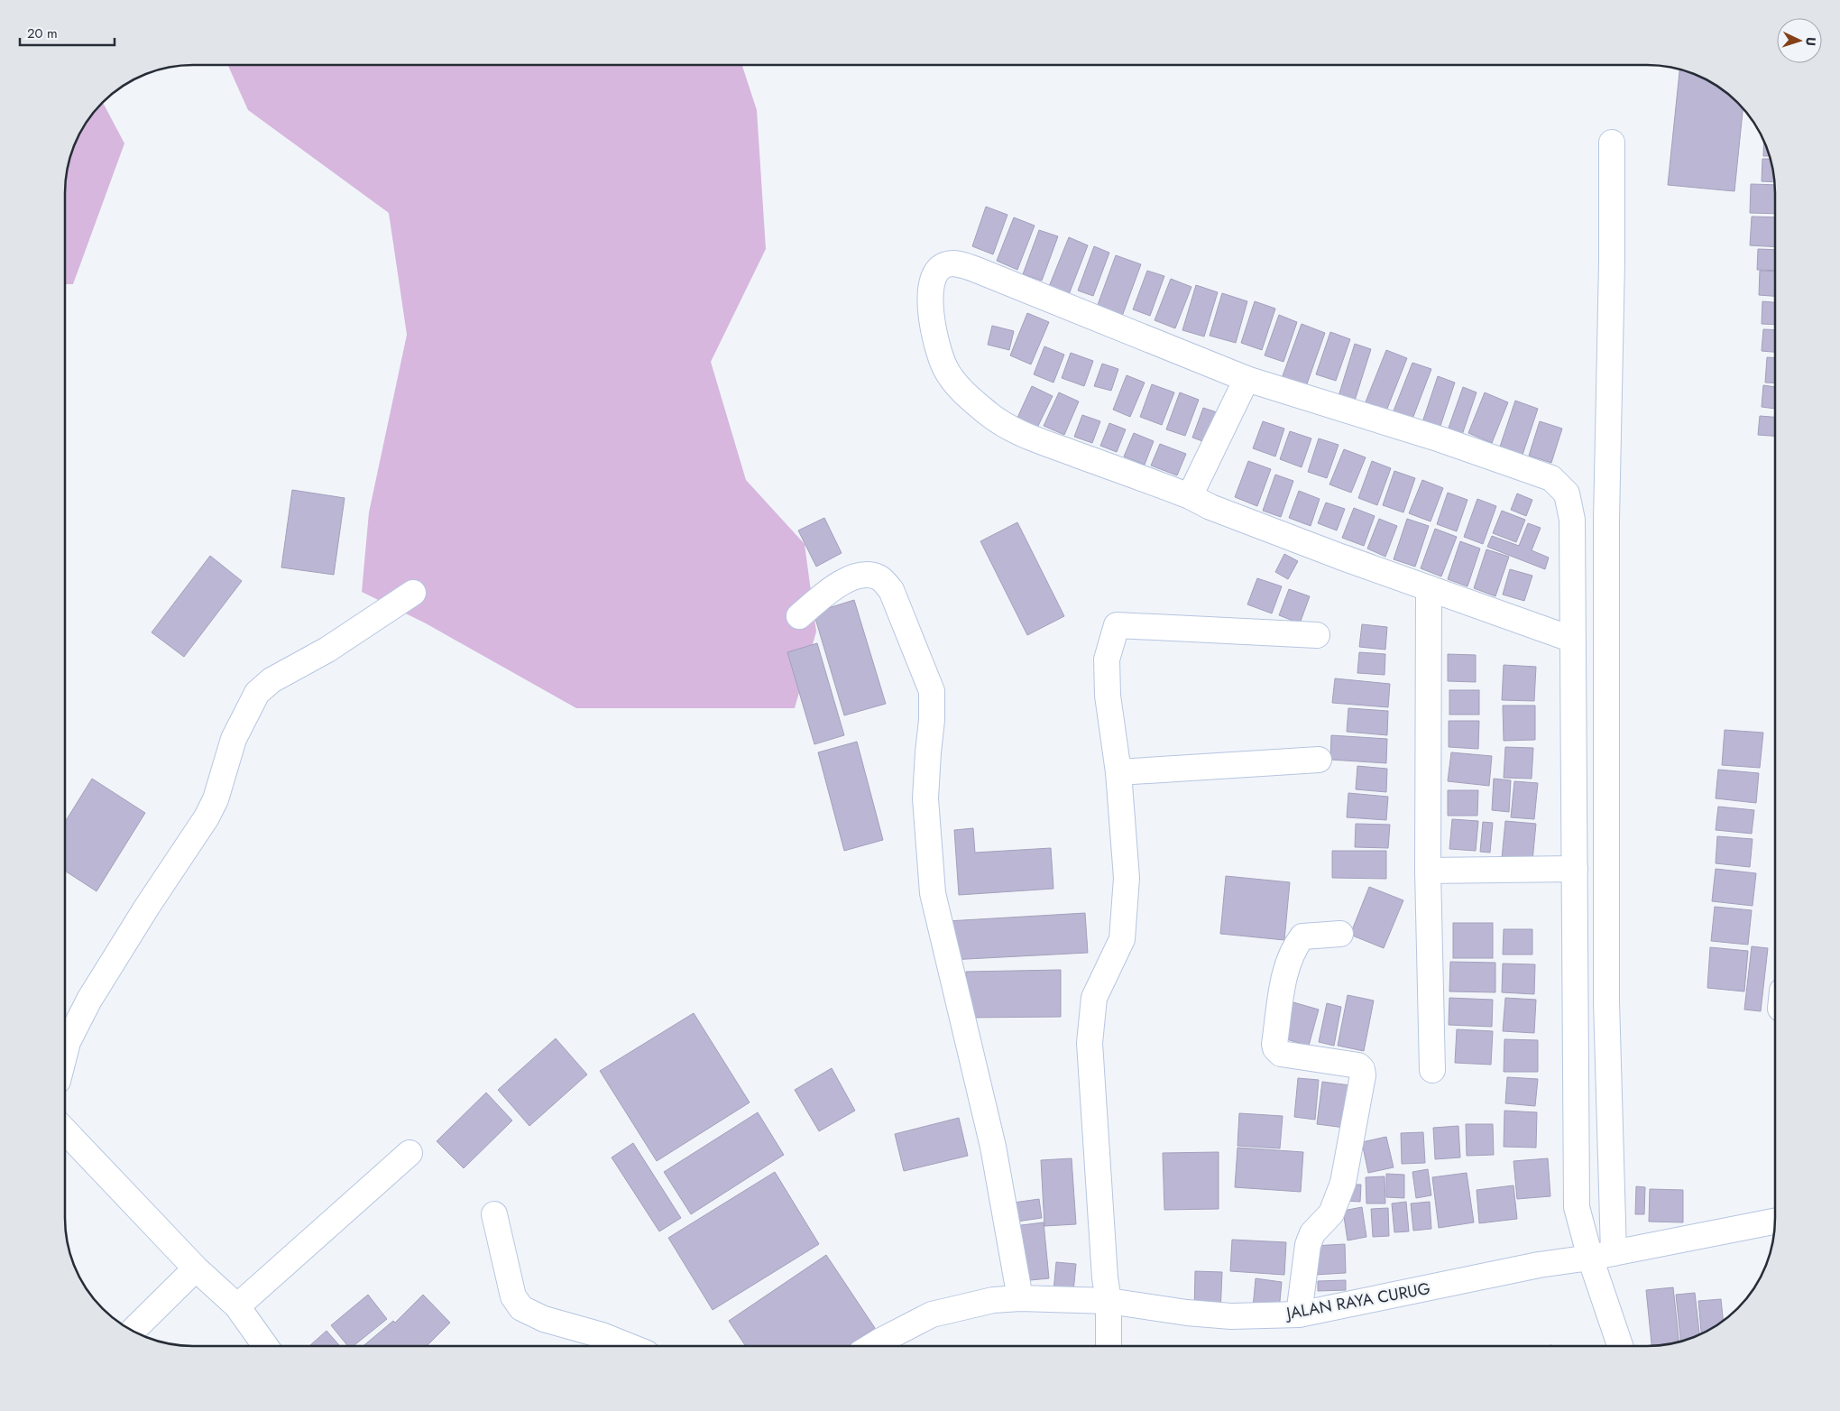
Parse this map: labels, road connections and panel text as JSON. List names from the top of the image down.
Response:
{
  "streets": {
    "street": ["JALAN RAYA CURUG"]
  },
  "scale_bar": "20 m",
  "north": "right"
}
